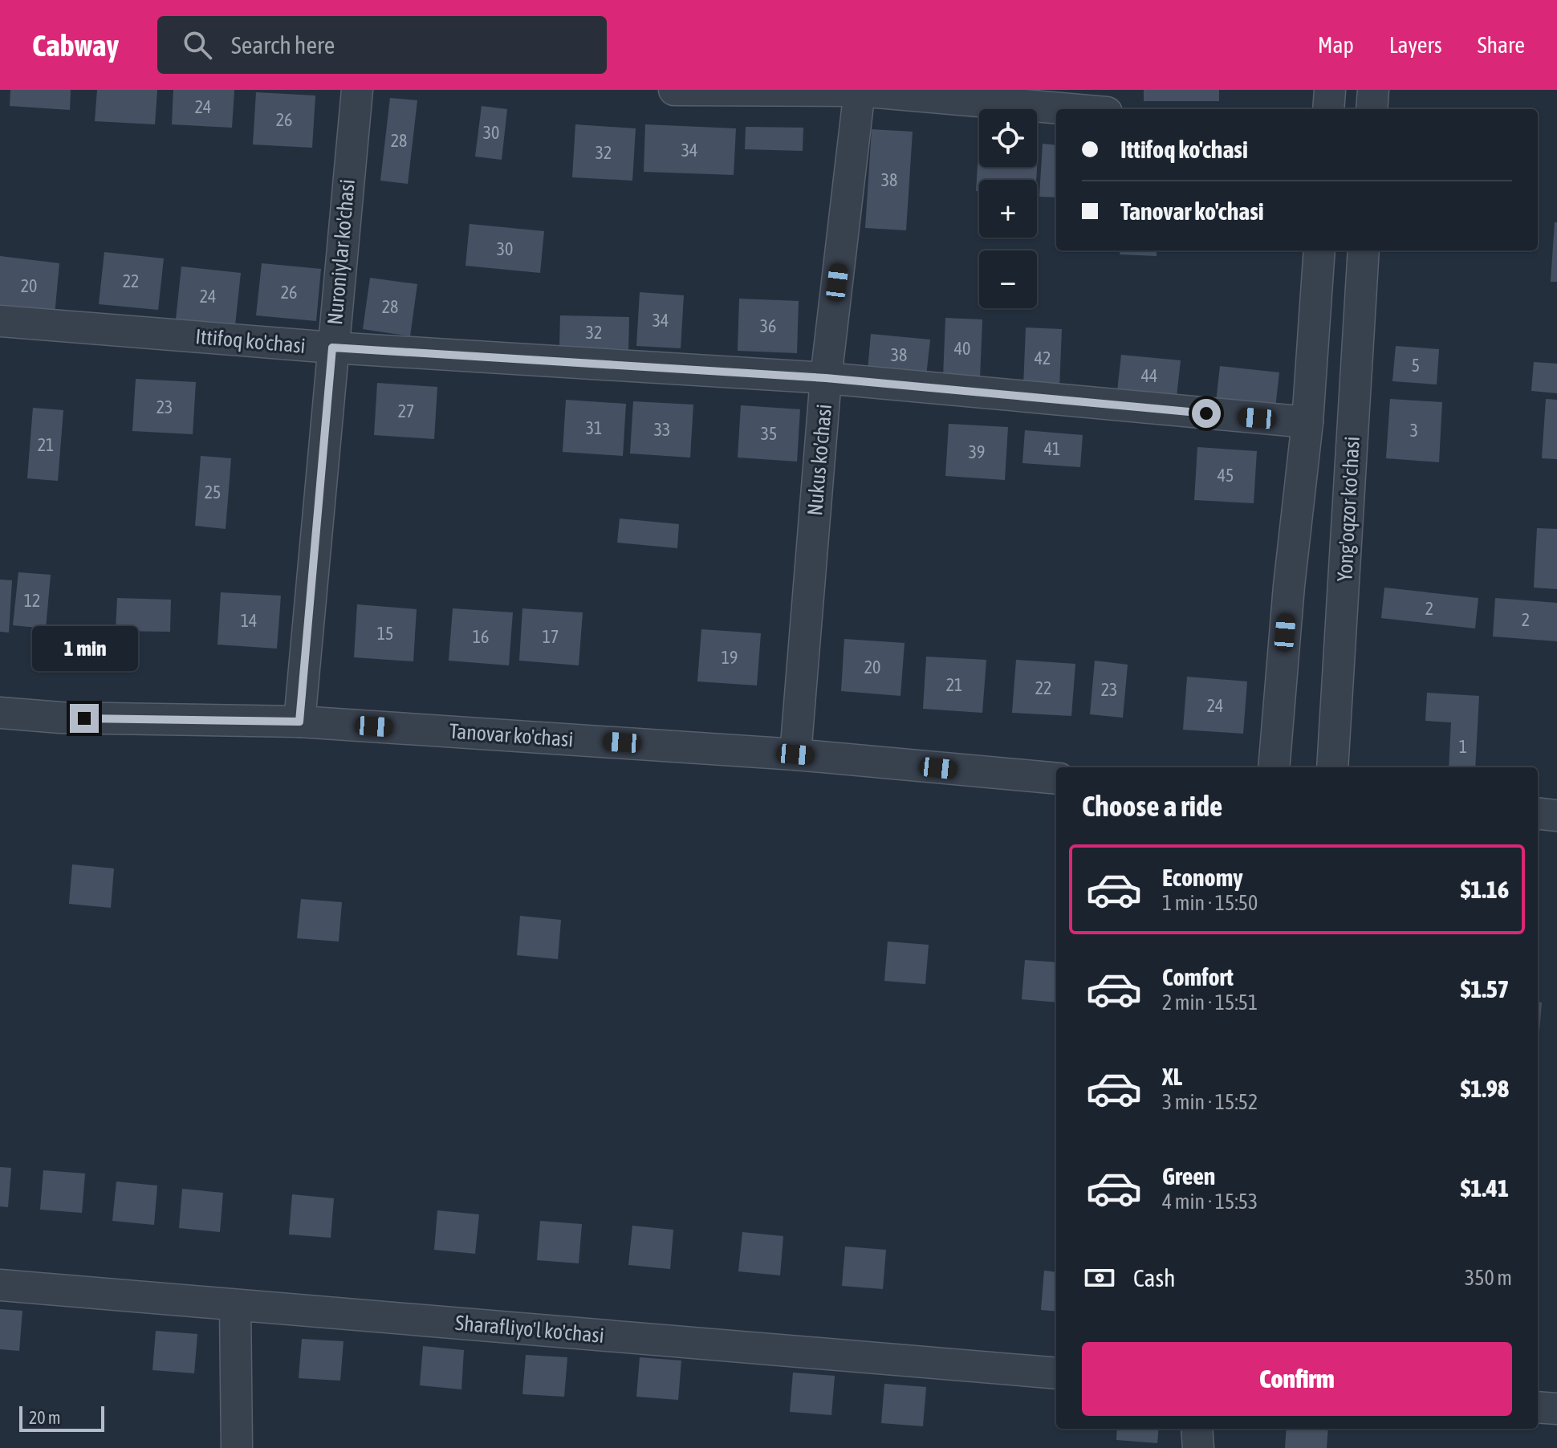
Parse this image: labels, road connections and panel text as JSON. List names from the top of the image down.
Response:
{
  "streets": {
    "street": [
      "Nuroniylar ko'chasi",
      "Ittifoq ko'chasi",
      "Nukus ko'chasi",
      "Yong'oqzor ko'chasi",
      "Tanovar ko'chasi",
      "Sharafliyo'l ko'chasi"
    ]
  },
  "crossings": [
    ["Nuroniylar ko'chasi", "Ittifoq ko'chasi"],
    ["Nuroniylar ko'chasi", "Tanovar ko'chasi"],
    ["Ittifoq ko'chasi", "Nukus ko'chasi"],
    ["Nukus ko'chasi", "Tanovar ko'chasi"]
  ],
  "house_numbers": [
    "24",
    "26",
    "30",
    "28",
    "34",
    "32",
    "38",
    "30",
    "22",
    "20",
    "26",
    "24",
    "28",
    "34",
    "36",
    "32",
    "40",
    "38",
    "42",
    "5",
    "44",
    "23",
    "27",
    "31",
    "33",
    "3",
    "35",
    "21",
    "41",
    "39",
    "45",
    "25",
    "12",
    "2",
    "2",
    "14",
    "15",
    "16",
    "17",
    "19",
    "20",
    "21",
    "22",
    "23",
    "24",
    "1"
  ],
  "scale_bar": "20 m",
  "page": {
    "header": "Cabway",
    "search": "Search here",
    "nav": ["Map", "Layers", "Share"],
    "map_buttons": ["+", "−"],
    "banner": ["Ittifoq ko'chasi", "Tanovar ko'chasi"],
    "bubble": "1 min",
    "heading": "Choose a ride",
    "list": [
      {
        "name": "Economy",
        "note": "1 min · 15:50",
        "value": "$1.16"
      },
      {
        "name": "Comfort",
        "note": "2 min · 15:51",
        "value": "$1.57"
      },
      {
        "name": "XL",
        "note": "3 min · 15:52",
        "value": "$1.98"
      },
      {
        "name": "Green",
        "note": "4 min · 15:53",
        "value": "$1.41"
      }
    ],
    "pay": ["Cash", "350 m"],
    "buttons": "Confirm",
    "scale": "20 m"
  }
}
